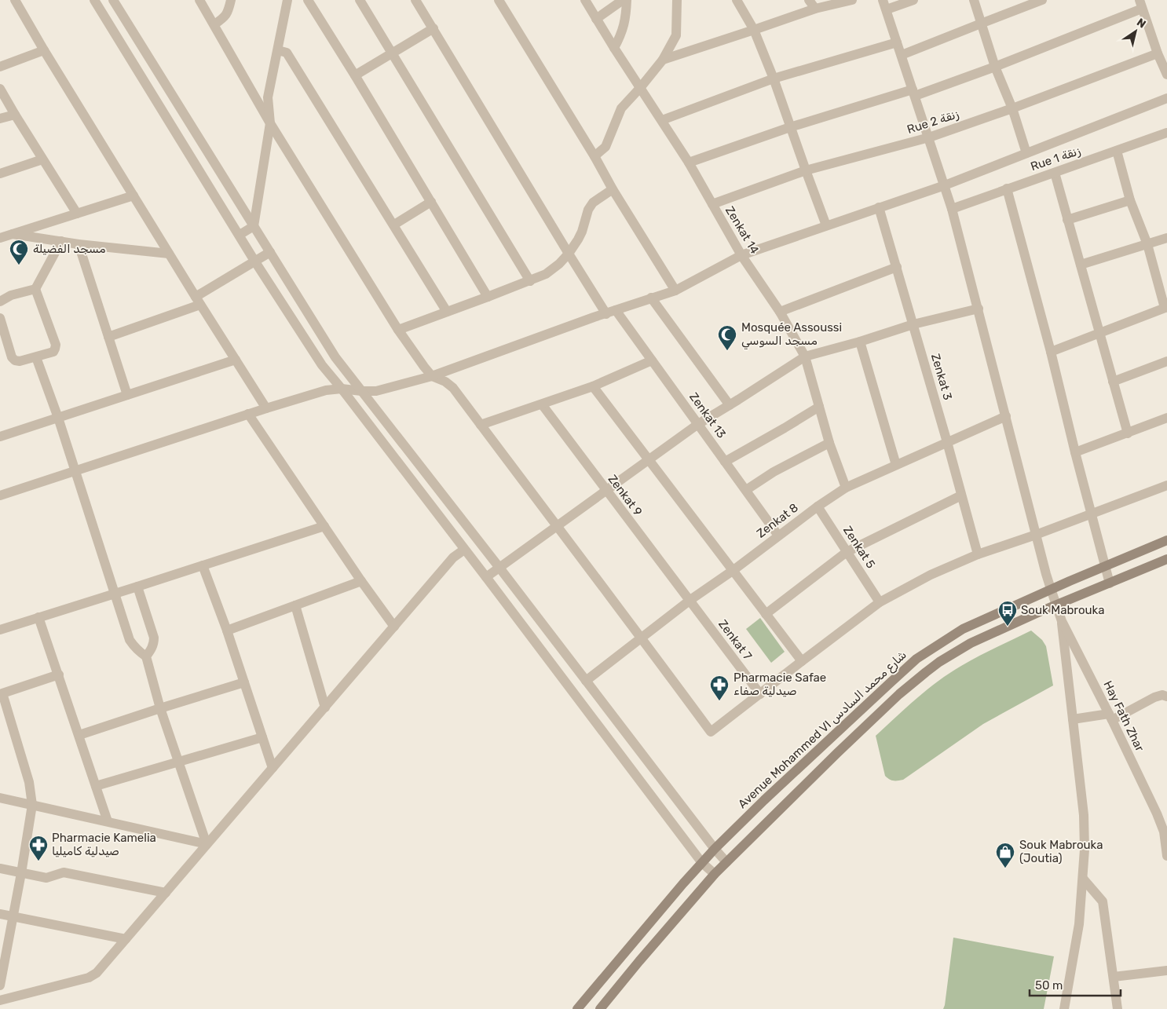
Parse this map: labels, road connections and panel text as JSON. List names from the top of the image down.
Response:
{
  "streets": {
    "main road": ["Avenue Mohammed VI شارع محمد السادس"],
    "street": [
      "Rue 2 زنقة",
      "Rue 1 زنقة",
      "Zenkat 14",
      "Zenkat 3",
      "Zenkat 13",
      "Zenkat 9",
      "Zenkat 8",
      "Zenkat 5",
      "Zenkat 7",
      "Hay Fath Zhar"
    ]
  },
  "crossings": [
    ["Rue 2 زنقة", "Zenkat 14"],
    ["Rue 2 زنقة", "Hay Fath Zhar"],
    ["Rue 1 زنقة", "Hay Fath Zhar"],
    ["Zenkat 14", "Zenkat 8"],
    ["Zenkat 3", "Zenkat 8"],
    ["Zenkat 13", "Zenkat 8"],
    ["Zenkat 9", "Zenkat 8"],
    ["Zenkat 9", "Zenkat 7"],
    ["Zenkat 8", "Zenkat 5"],
    ["Zenkat 8", "Zenkat 7"],
    ["Zenkat 8", "Hay Fath Zhar"],
    ["Hay Fath Zhar", "Avenue Mohammed VI شارع محمد السادس"]
  ],
  "places": {
    "mosque": ["مسجد الفضيلة", "Mosquée Assoussi مسجد السوسي"],
    "bus stop": ["Souk Mabrouka"],
    "pharmacy": ["Pharmacie Safae صيدلية صفاء", "Pharmacie Kamelia صيدلية كاميليا"],
    "shop": ["Souk Mabrouka (Joutia)"]
  },
  "scale_bar": "50 m",
  "north": "top right"
}
